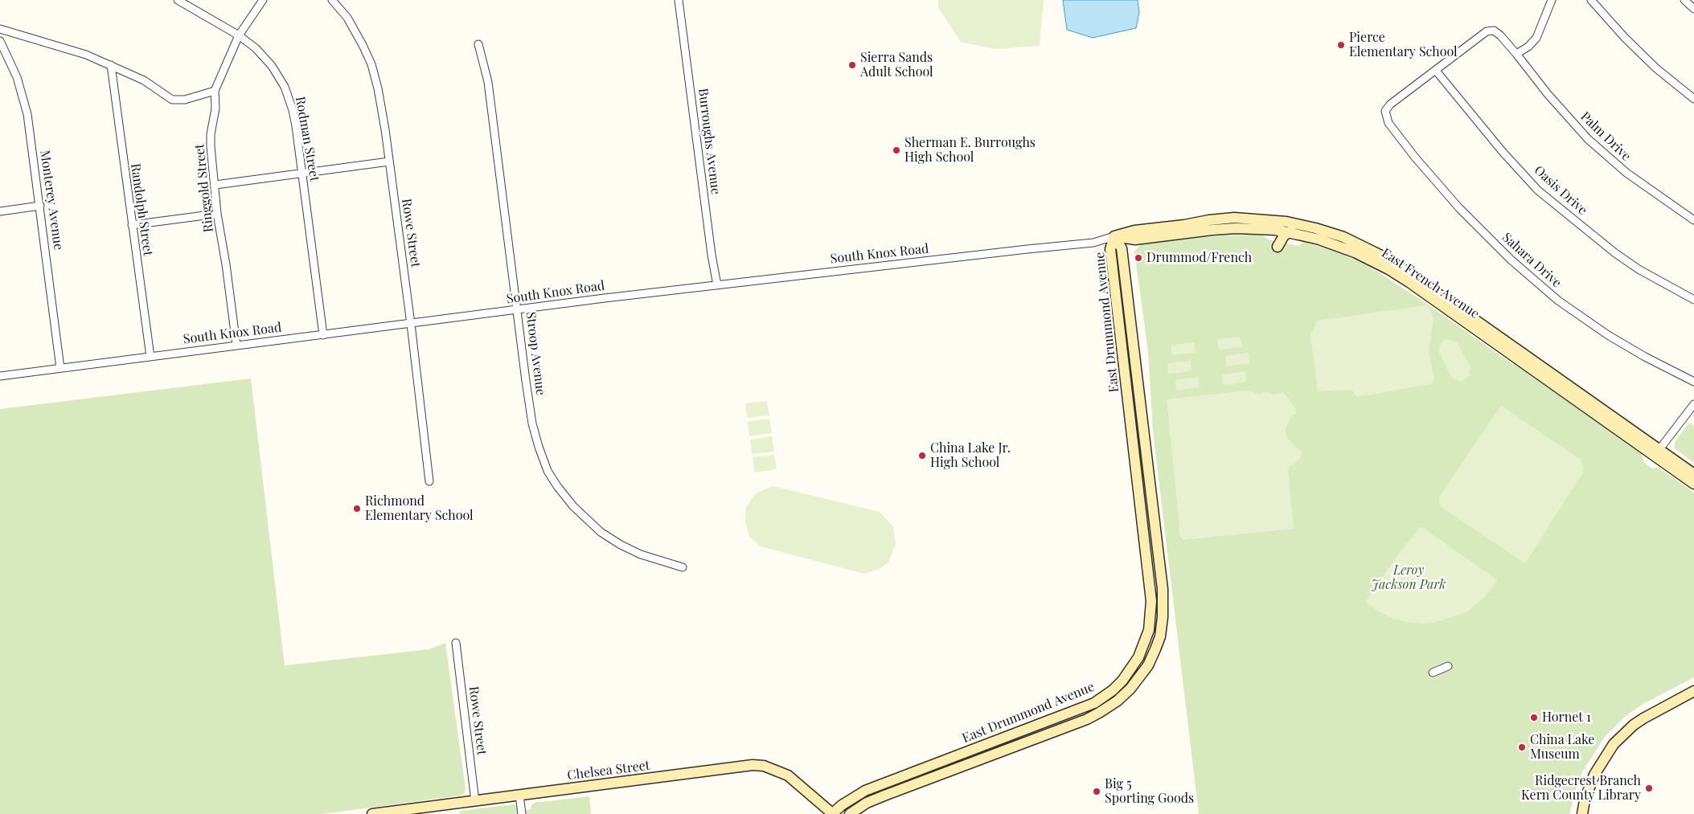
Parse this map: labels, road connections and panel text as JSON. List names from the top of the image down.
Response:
{
  "streets": {
    "street": [
      "Palm Drive",
      "Rodman Street",
      "Burroughs Avenue",
      "Ringgold Street",
      "Oasis Drive",
      "Monterey Avenue",
      "Randolph Street",
      "Rowe Street",
      "South Knox Road",
      "Sahara Drive",
      "East French Avenue",
      "East Drummond Avenue",
      "Stroop Avenue",
      "Chelsea Street"
    ]
  },
  "crossings": [
    ["Palm Drive", "Oasis Drive"],
    ["Palm Drive", "Sahara Drive"],
    ["Rodman Street", "South Knox Road"],
    ["Burroughs Avenue", "South Knox Road"],
    ["Ringgold Street", "South Knox Road"],
    ["Oasis Drive", "Sahara Drive"],
    ["Monterey Avenue", "South Knox Road"],
    ["Randolph Street", "South Knox Road"],
    ["Rowe Street", "South Knox Road"],
    ["Rowe Street", "Chelsea Street"],
    ["South Knox Road", "East French Avenue"],
    ["South Knox Road", "East Drummond Avenue"],
    ["South Knox Road", "Stroop Avenue"],
    ["East French Avenue", "East Drummond Avenue"],
    ["East Drummond Avenue", "Chelsea Street"]
  ],
  "parks": ["Leroy Jackson Park"],
  "places": [
    "Pierce Elementary School",
    "Sierra Sands Adult School",
    "Sherman E. Burroughs High School",
    "Drummod/French",
    "China Lake Jr. High School",
    "Richmond Elementary School",
    "Hornet 1",
    "China Lake Museum",
    "Ridgecrest Branch Kern County Library",
    "Big 5 Sporting Goods"
  ]
}
